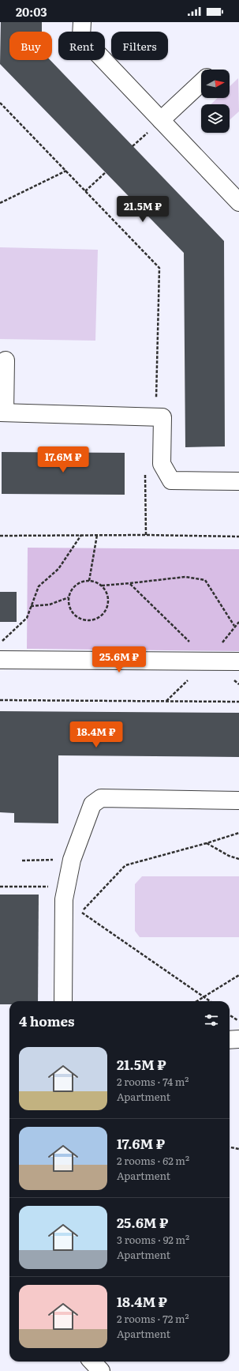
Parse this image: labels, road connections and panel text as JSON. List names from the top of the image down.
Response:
{
  "north": "right",
  "page": {
    "status": "20:03",
    "chip": ["Buy", "Rent", "Filters"],
    "price": [
      "21.5M ₽",
      "17.6M ₽",
      "25.6M ₽",
      "18.4M ₽"
    ],
    "heading": "4 homes",
    "list": [
      {
        "name": "21.5M ₽",
        "note": "2 rooms · 74 m² · Apartment"
      },
      {
        "name": "17.6M ₽",
        "note": "2 rooms · 62 m² · Apartment"
      },
      {
        "name": "25.6M ₽",
        "note": "3 rooms · 92 m² · Apartment"
      },
      {
        "name": "18.4M ₽",
        "note": "2 rooms · 72 m² · Apartment"
      }
    ]
  }
}
